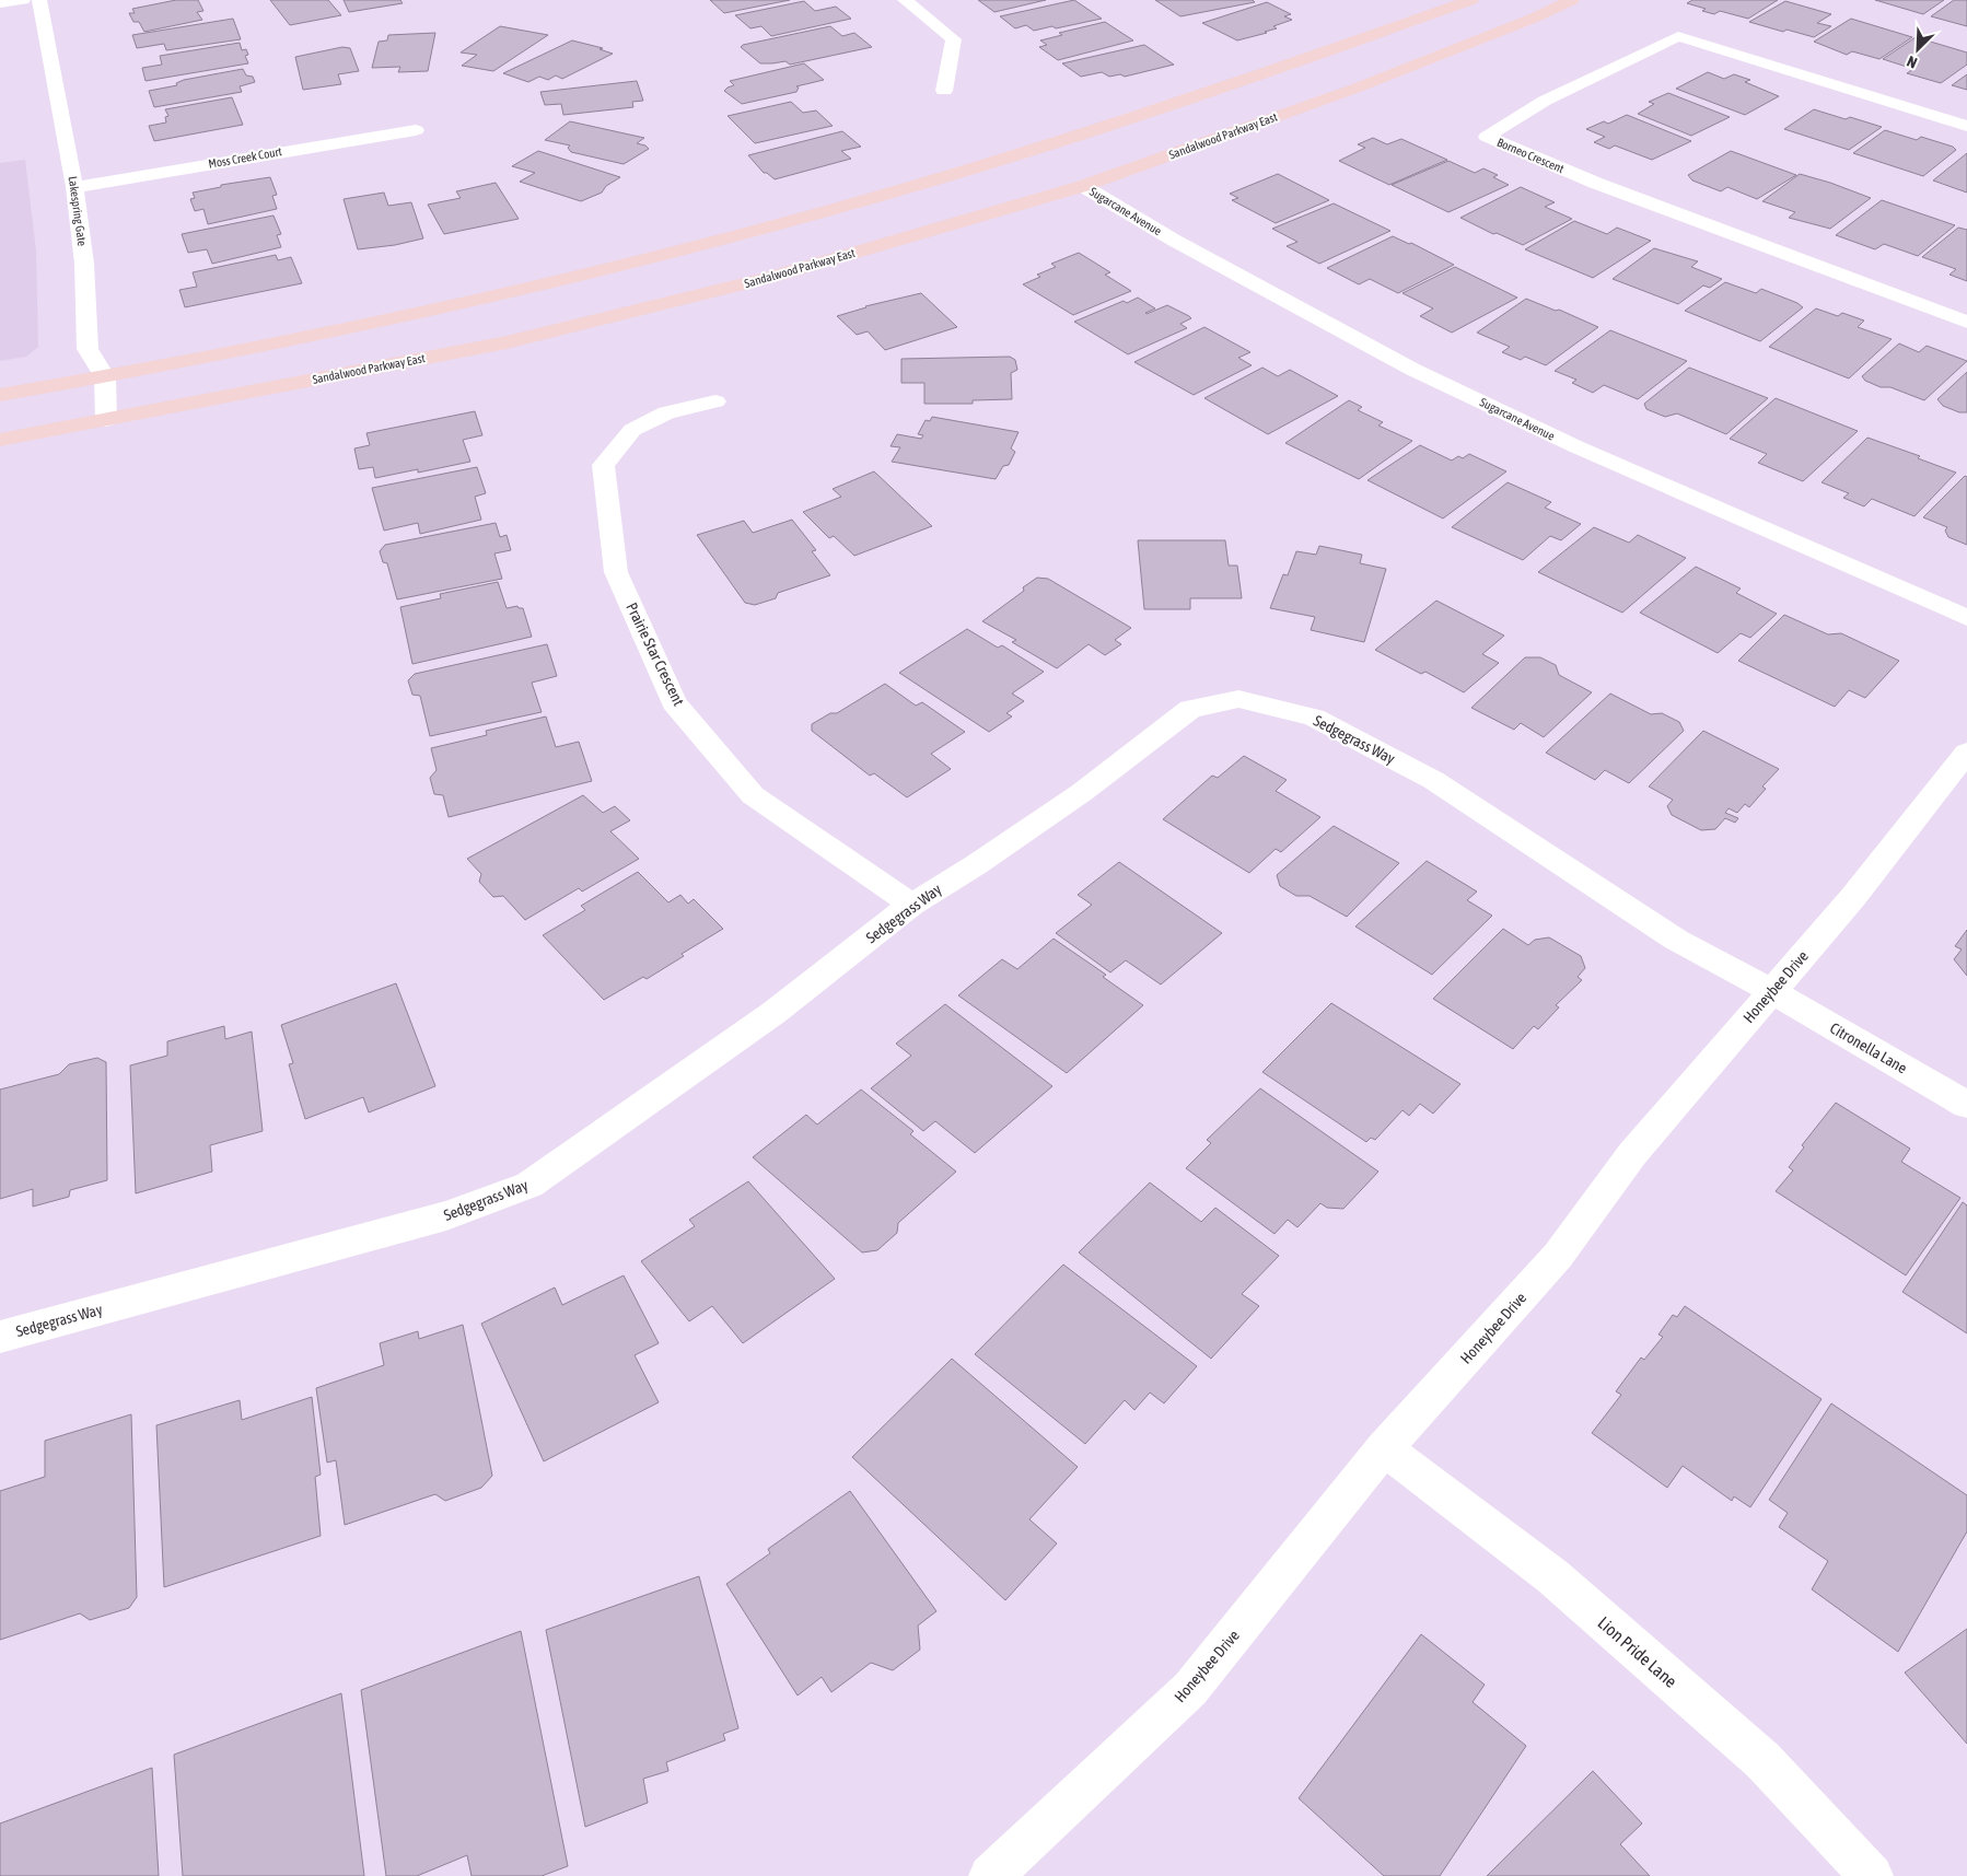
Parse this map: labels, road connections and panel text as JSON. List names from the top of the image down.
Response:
{
  "streets": {
    "main road": ["Sandalwood Parkway East"],
    "street": [
      "Borneo Crescent",
      "Moss Creek Court",
      "Lakespring Gate",
      "Sugarcane Avenue",
      "Prairie Star Crescent",
      "Sedgegrass Way",
      "Honeybee Drive",
      "Citronella Lane",
      "Lion Pride Lane"
    ]
  },
  "crossings": [
    ["Sandalwood Parkway East", "Sugarcane Avenue"],
    ["Moss Creek Court", "Lakespring Gate"],
    ["Prairie Star Crescent", "Sedgegrass Way"],
    ["Sedgegrass Way", "Honeybee Drive"],
    ["Sedgegrass Way", "Citronella Lane"],
    ["Honeybee Drive", "Citronella Lane"],
    ["Honeybee Drive", "Lion Pride Lane"]
  ],
  "north": "bottom left"
}
